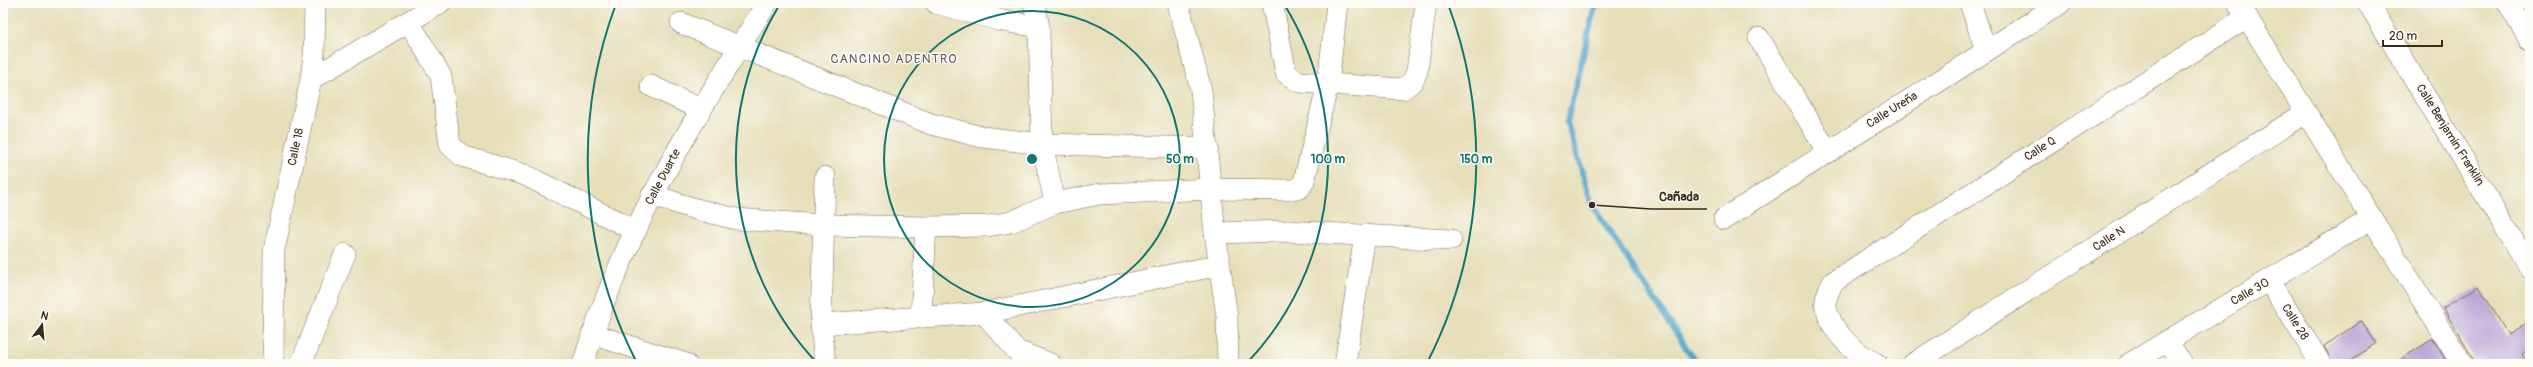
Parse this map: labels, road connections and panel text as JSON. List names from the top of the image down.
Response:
{
  "streets": {
    "street": [
      "Calle Ureña",
      "Calle Benjamin Franklin",
      "Calle 18",
      "Calle Q",
      "Calle Duarte",
      "Calle N",
      "Calle 30",
      "Calle 28"
    ]
  },
  "crossings": [
    ["Calle 30", "Calle 28"]
  ],
  "districts": ["CANCINO ADENTRO"],
  "places": ["Cañada"],
  "scale_bar": "20 m",
  "north": "top",
  "rings": ["50 m", "100 m", "150 m"]
}
